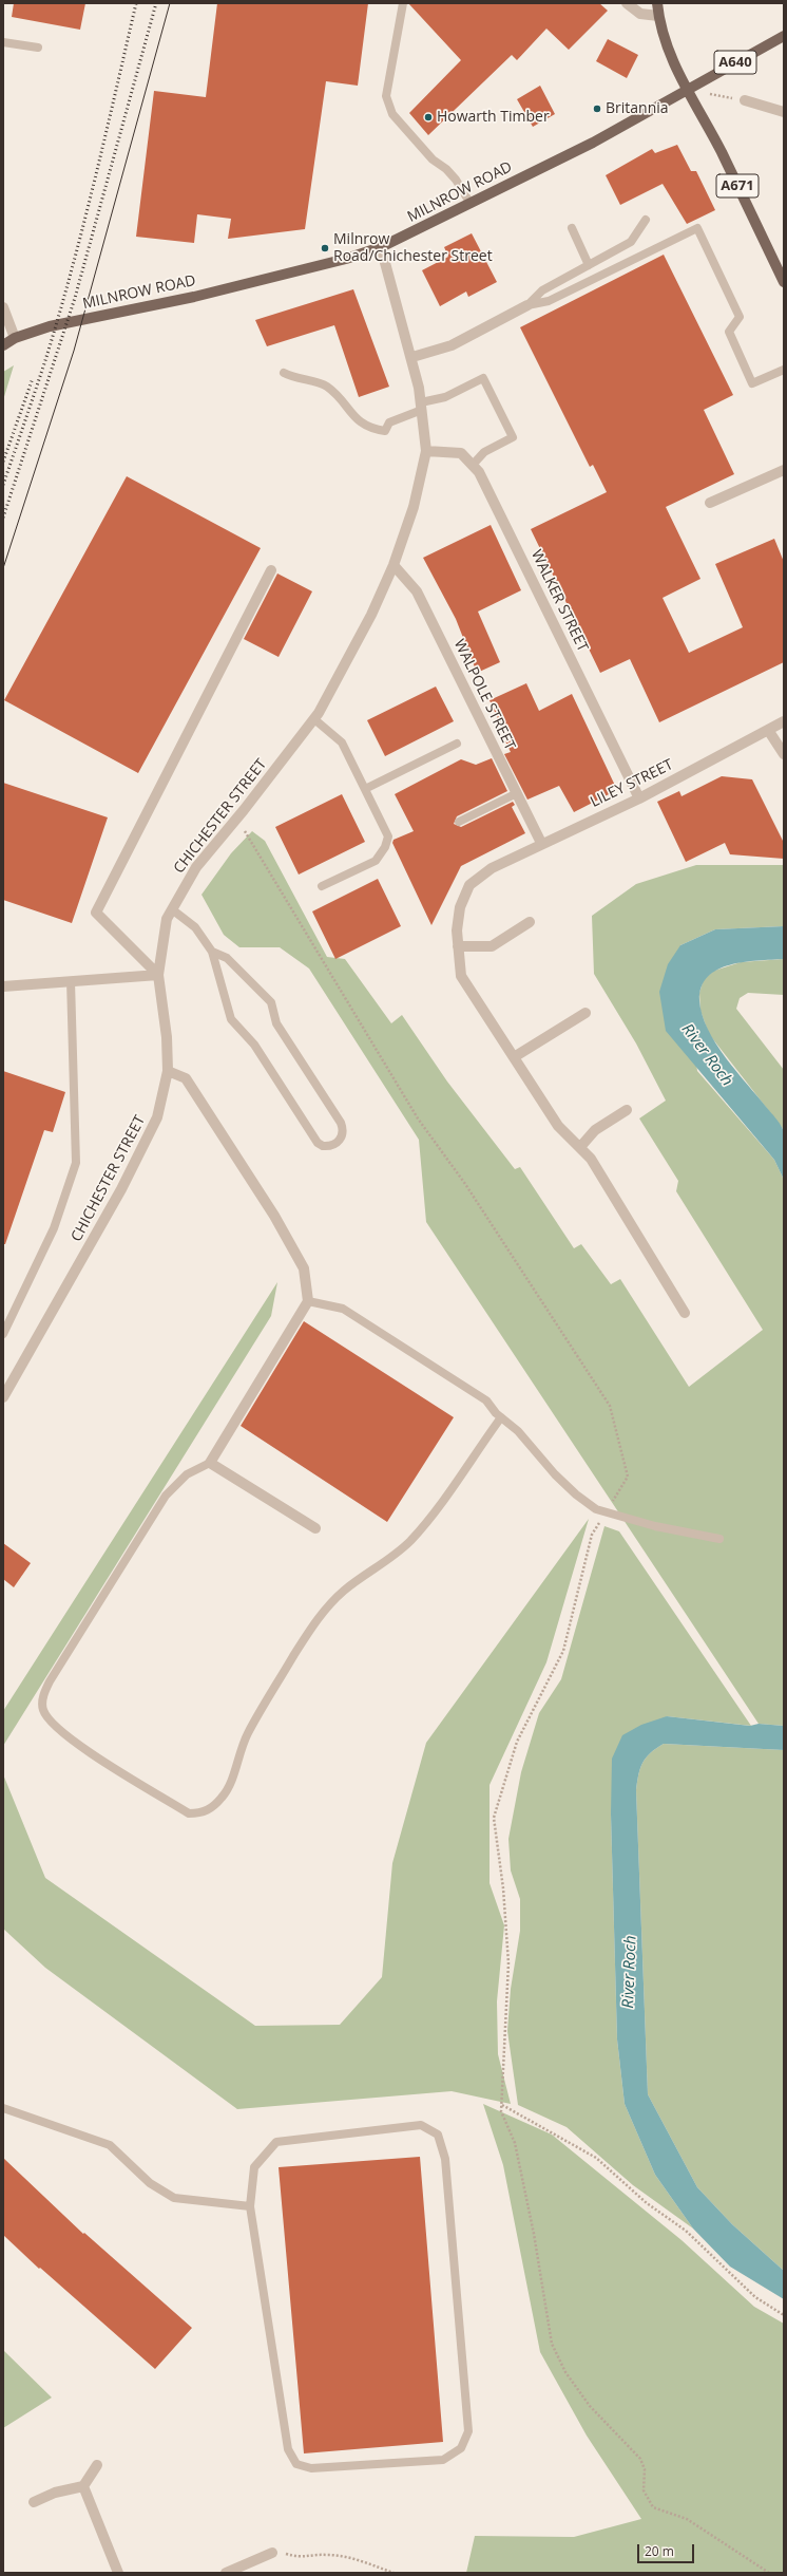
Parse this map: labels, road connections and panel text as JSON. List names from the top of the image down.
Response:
{
  "streets": {
    "main road": ["A640", "A671", "MILNROW ROAD"],
    "street": [
      "WALKER STREET",
      "WALPOLE STREET",
      "LILEY STREET",
      "CHICHESTER STREET"
    ]
  },
  "crossings": [
    ["A671", "MILNROW ROAD"],
    ["MILNROW ROAD", "CHICHESTER STREET"],
    ["WALKER STREET", "LILEY STREET"],
    ["WALKER STREET", "CHICHESTER STREET"],
    ["WALPOLE STREET", "LILEY STREET"],
    ["WALPOLE STREET", "CHICHESTER STREET"]
  ],
  "water": ["River Roch"],
  "places": ["Britannia", "Howarth Timber", "Milnrow Road/Chichester Street"],
  "scale_bar": "20 m"
}
